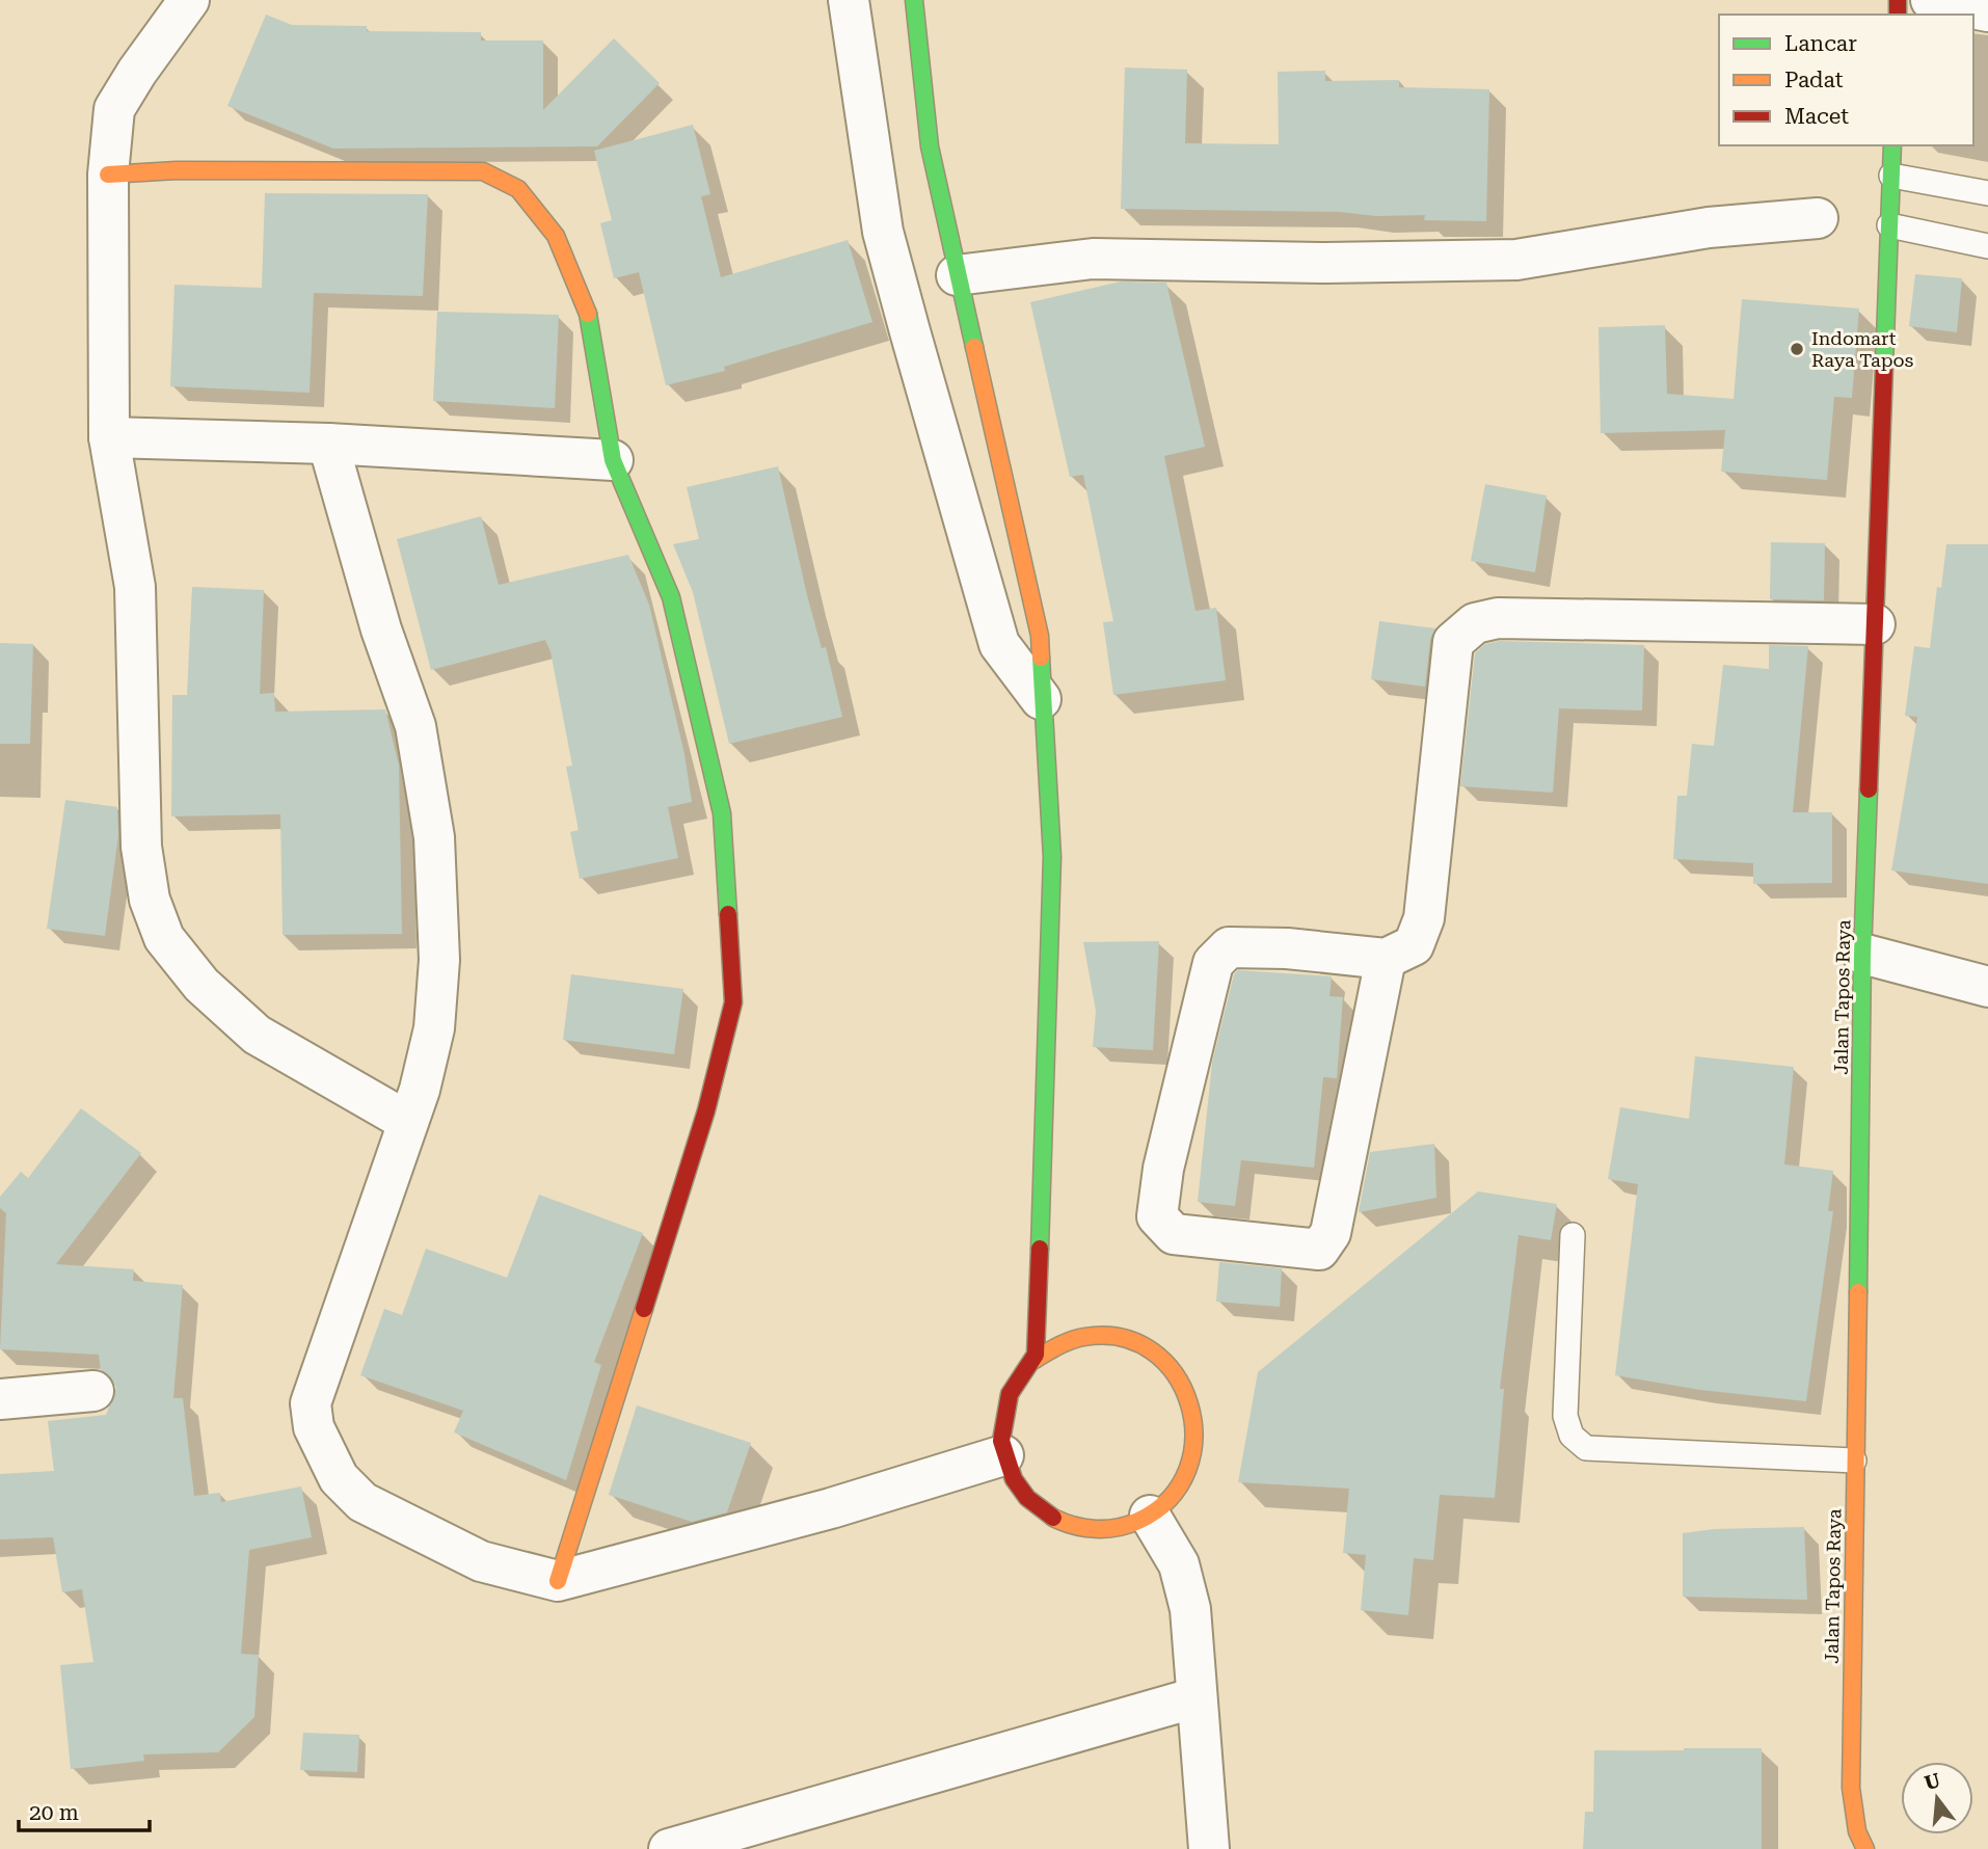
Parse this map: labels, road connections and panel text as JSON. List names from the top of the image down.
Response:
{
  "streets": {
    "street": ["Jalan Tapos Raya"]
  },
  "places": ["Indomart Raya Tapos"],
  "legend": ["Lancar", "Padat", "Macet"],
  "scale_bar": "20 m",
  "north": "top"
}
